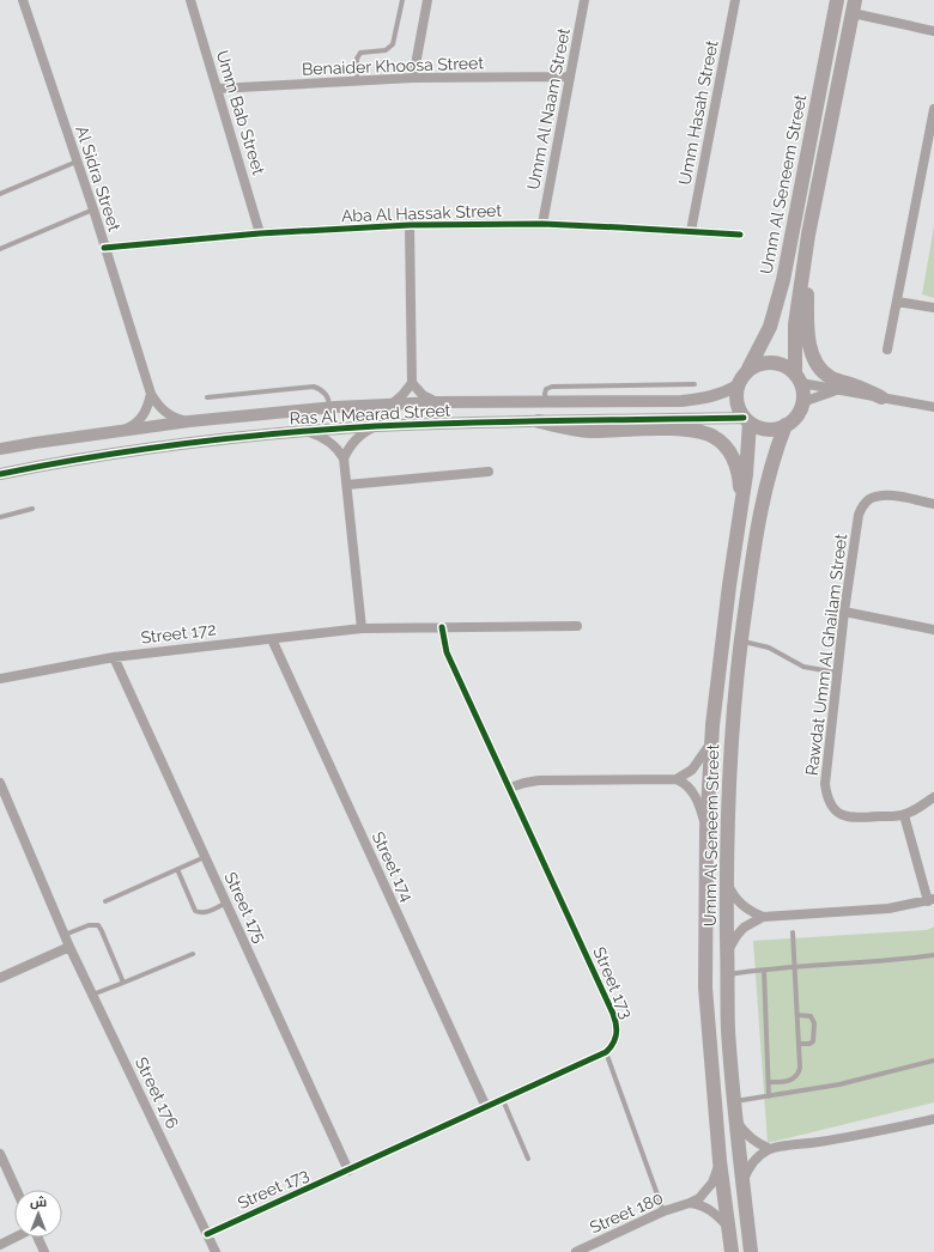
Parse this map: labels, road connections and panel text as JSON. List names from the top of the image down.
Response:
{
  "streets": {
    "main road": ["Umm Al Seneem Street"],
    "street": [
      "Benaider Khoosa Street",
      "Umm Al Naam Street",
      "Umm Bab Street",
      "Umm Hasah Street",
      "Al Sidra Street",
      "Aba Al Hassak Street",
      "Ras Al Mearad Street",
      "Street 172",
      "Rawdat Umm Al Ghailam Street",
      "Street 174",
      "Street 175",
      "Street 173",
      "Street 176",
      "Street 180"
    ]
  },
  "crossings": [
    ["Benaider Khoosa Street", "Umm Al Naam Street"],
    ["Benaider Khoosa Street", "Umm Bab Street"],
    ["Umm Al Naam Street", "Aba Al Hassak Street"],
    ["Umm Bab Street", "Aba Al Hassak Street"],
    ["Umm Hasah Street", "Aba Al Hassak Street"],
    ["Al Sidra Street", "Aba Al Hassak Street"],
    ["Al Sidra Street", "Ras Al Mearad Street"],
    ["Umm Al Seneem Street", "Ras Al Mearad Street"],
    ["Umm Al Seneem Street", "Street 180"],
    ["Street 172", "Street 174"],
    ["Street 172", "Street 175"],
    ["Street 172", "Street 173"],
    ["Street 174", "Street 173"],
    ["Street 175", "Street 173"],
    ["Street 173", "Street 176"]
  ],
  "north": "top"
}
